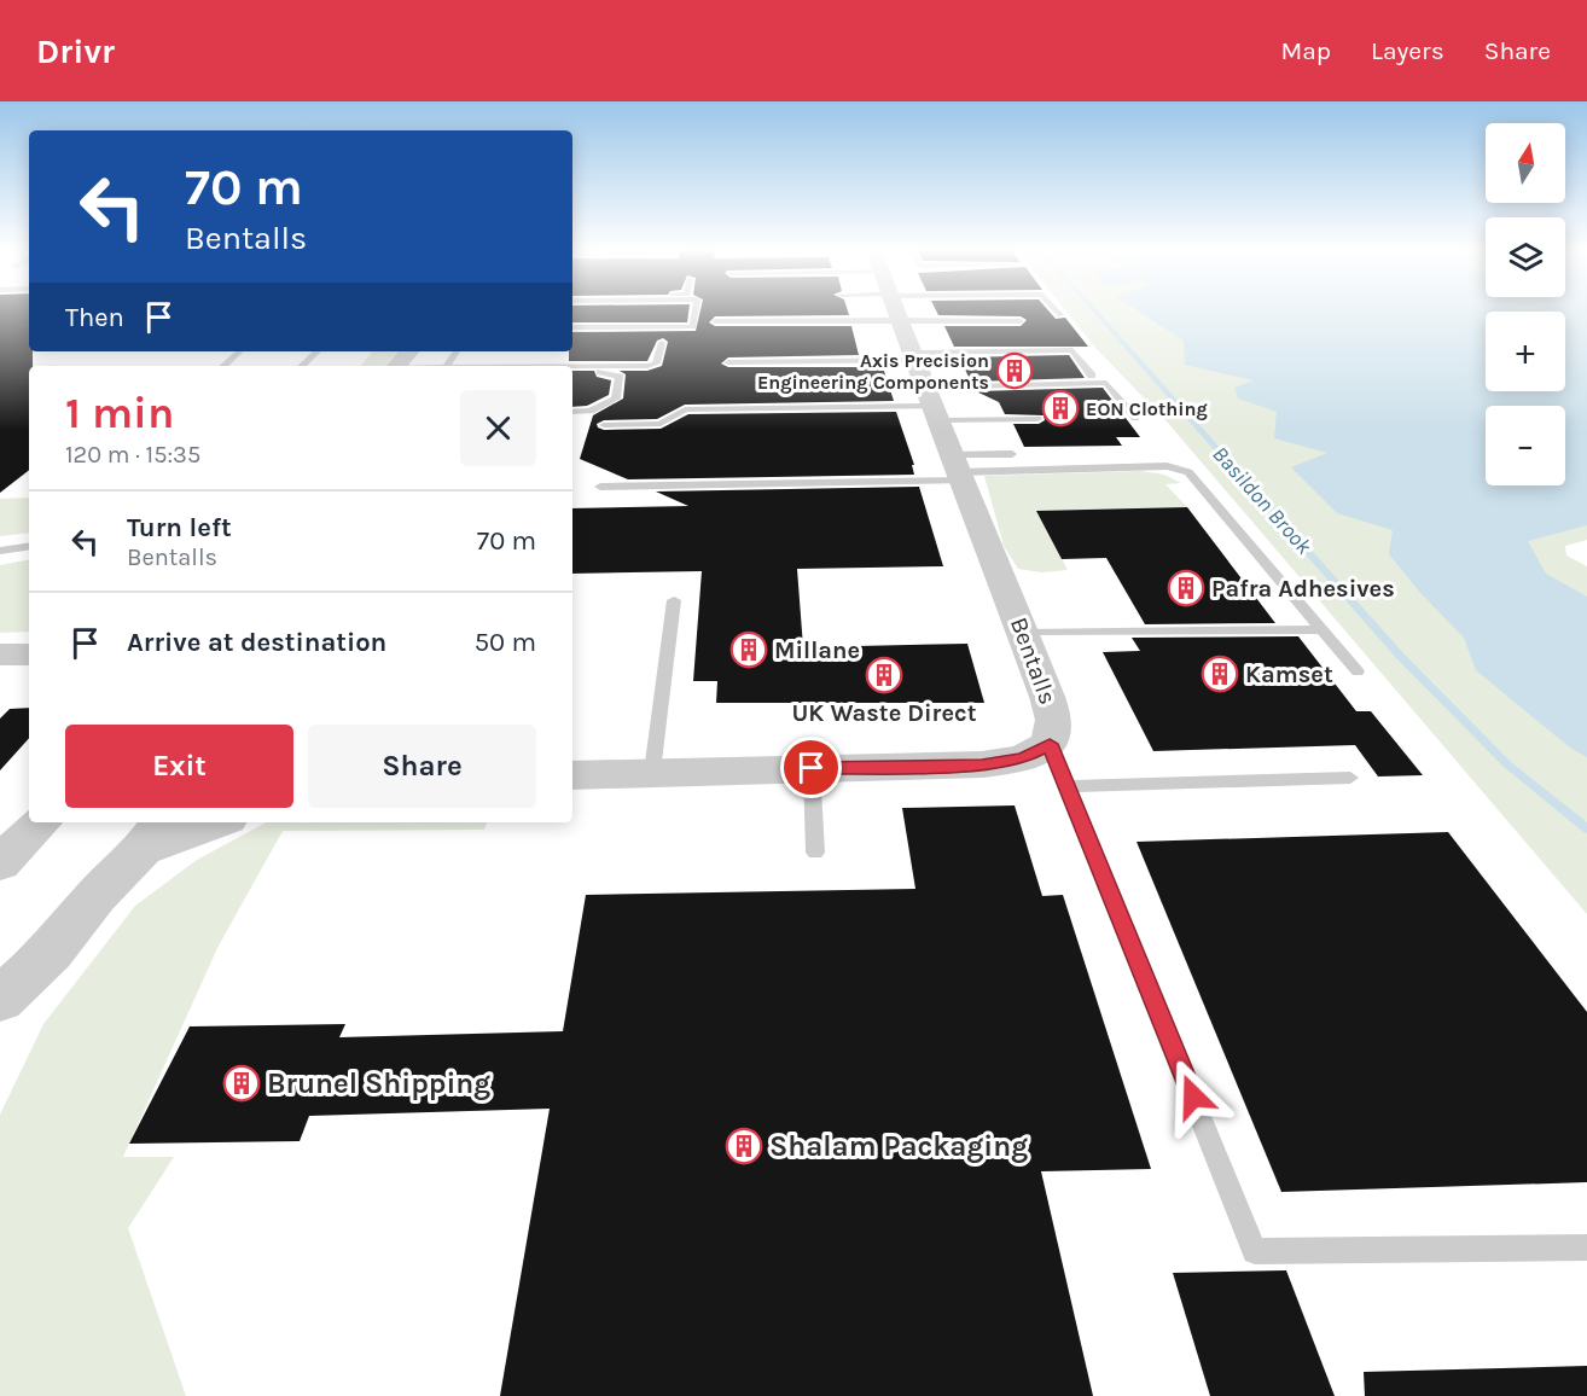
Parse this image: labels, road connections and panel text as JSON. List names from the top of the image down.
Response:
{
  "streets": {
    "street": ["Bentalls"]
  },
  "water": ["Basildon Brook"],
  "places": {
    "building": [
      "Axis Precision Engineering Components",
      "EON Clothing",
      "Pafra Adhesives",
      "Millane",
      "Kamset",
      "UK Waste Direct",
      "Brunel Shipping",
      "Shalam Packaging"
    ]
  },
  "north": "top",
  "page": {
    "header": "Drivr",
    "nav": ["Map", "Layers", "Share"],
    "map_buttons": ["+", "−"],
    "turn": ["70 m", "Bentalls"],
    "then": "Then",
    "heading": ["1 min", "120 m · 15:35"],
    "list": [
      {
        "name": "Turn left",
        "note": "Bentalls",
        "value": "70 m"
      },
      {
        "name": "Arrive at destination",
        "value": "50 m"
      }
    ],
    "buttons": ["Exit", "Share"]
  }
}
